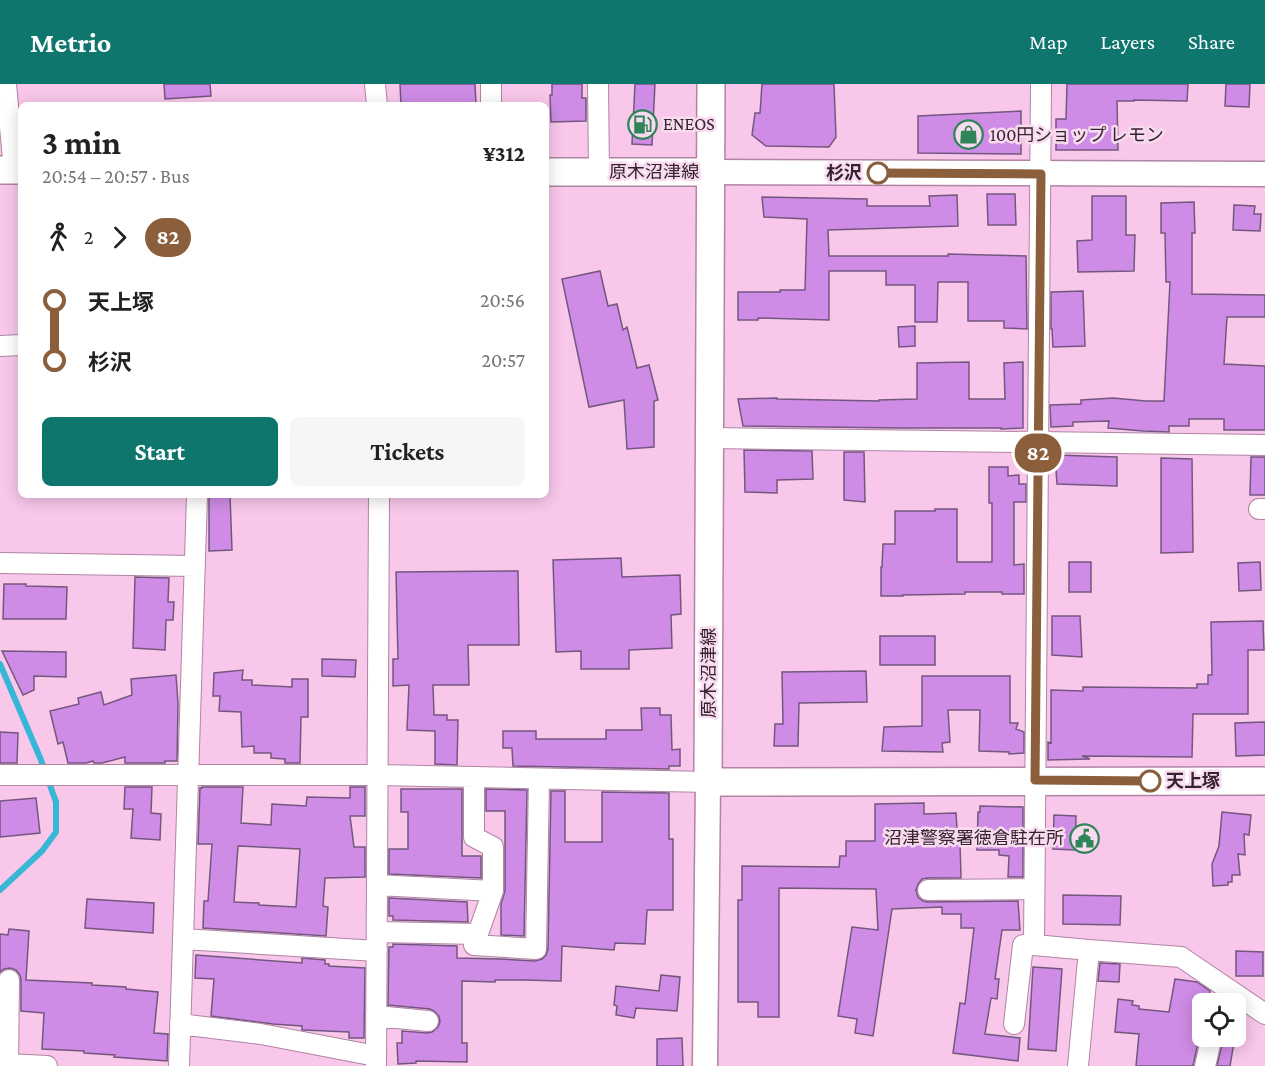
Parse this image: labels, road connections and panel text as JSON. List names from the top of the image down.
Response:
{
  "streets": {
    "main road": ["原木沼津線"]
  },
  "places": {
    "fuel station": ["ENEOS"],
    "shop": ["100円ショップ レモン"],
    "other": ["杉沢", "天上塚"],
    "public building": ["沼津警察署徳倉駐在所"]
  },
  "lines": ["bus line 82"],
  "page": {
    "header": "Metrio",
    "nav": ["Map", "Layers", "Share"],
    "on_map": "82",
    "heading": ["3 min", "20:54 – 20:57 · Bus", "¥312"],
    "legs": ["2", "82"],
    "list": [
      {
        "name": "天上塚",
        "value": "20:56"
      },
      {
        "name": "杉沢",
        "value": "20:57"
      }
    ],
    "buttons": ["Start", "Tickets"]
  }
}
